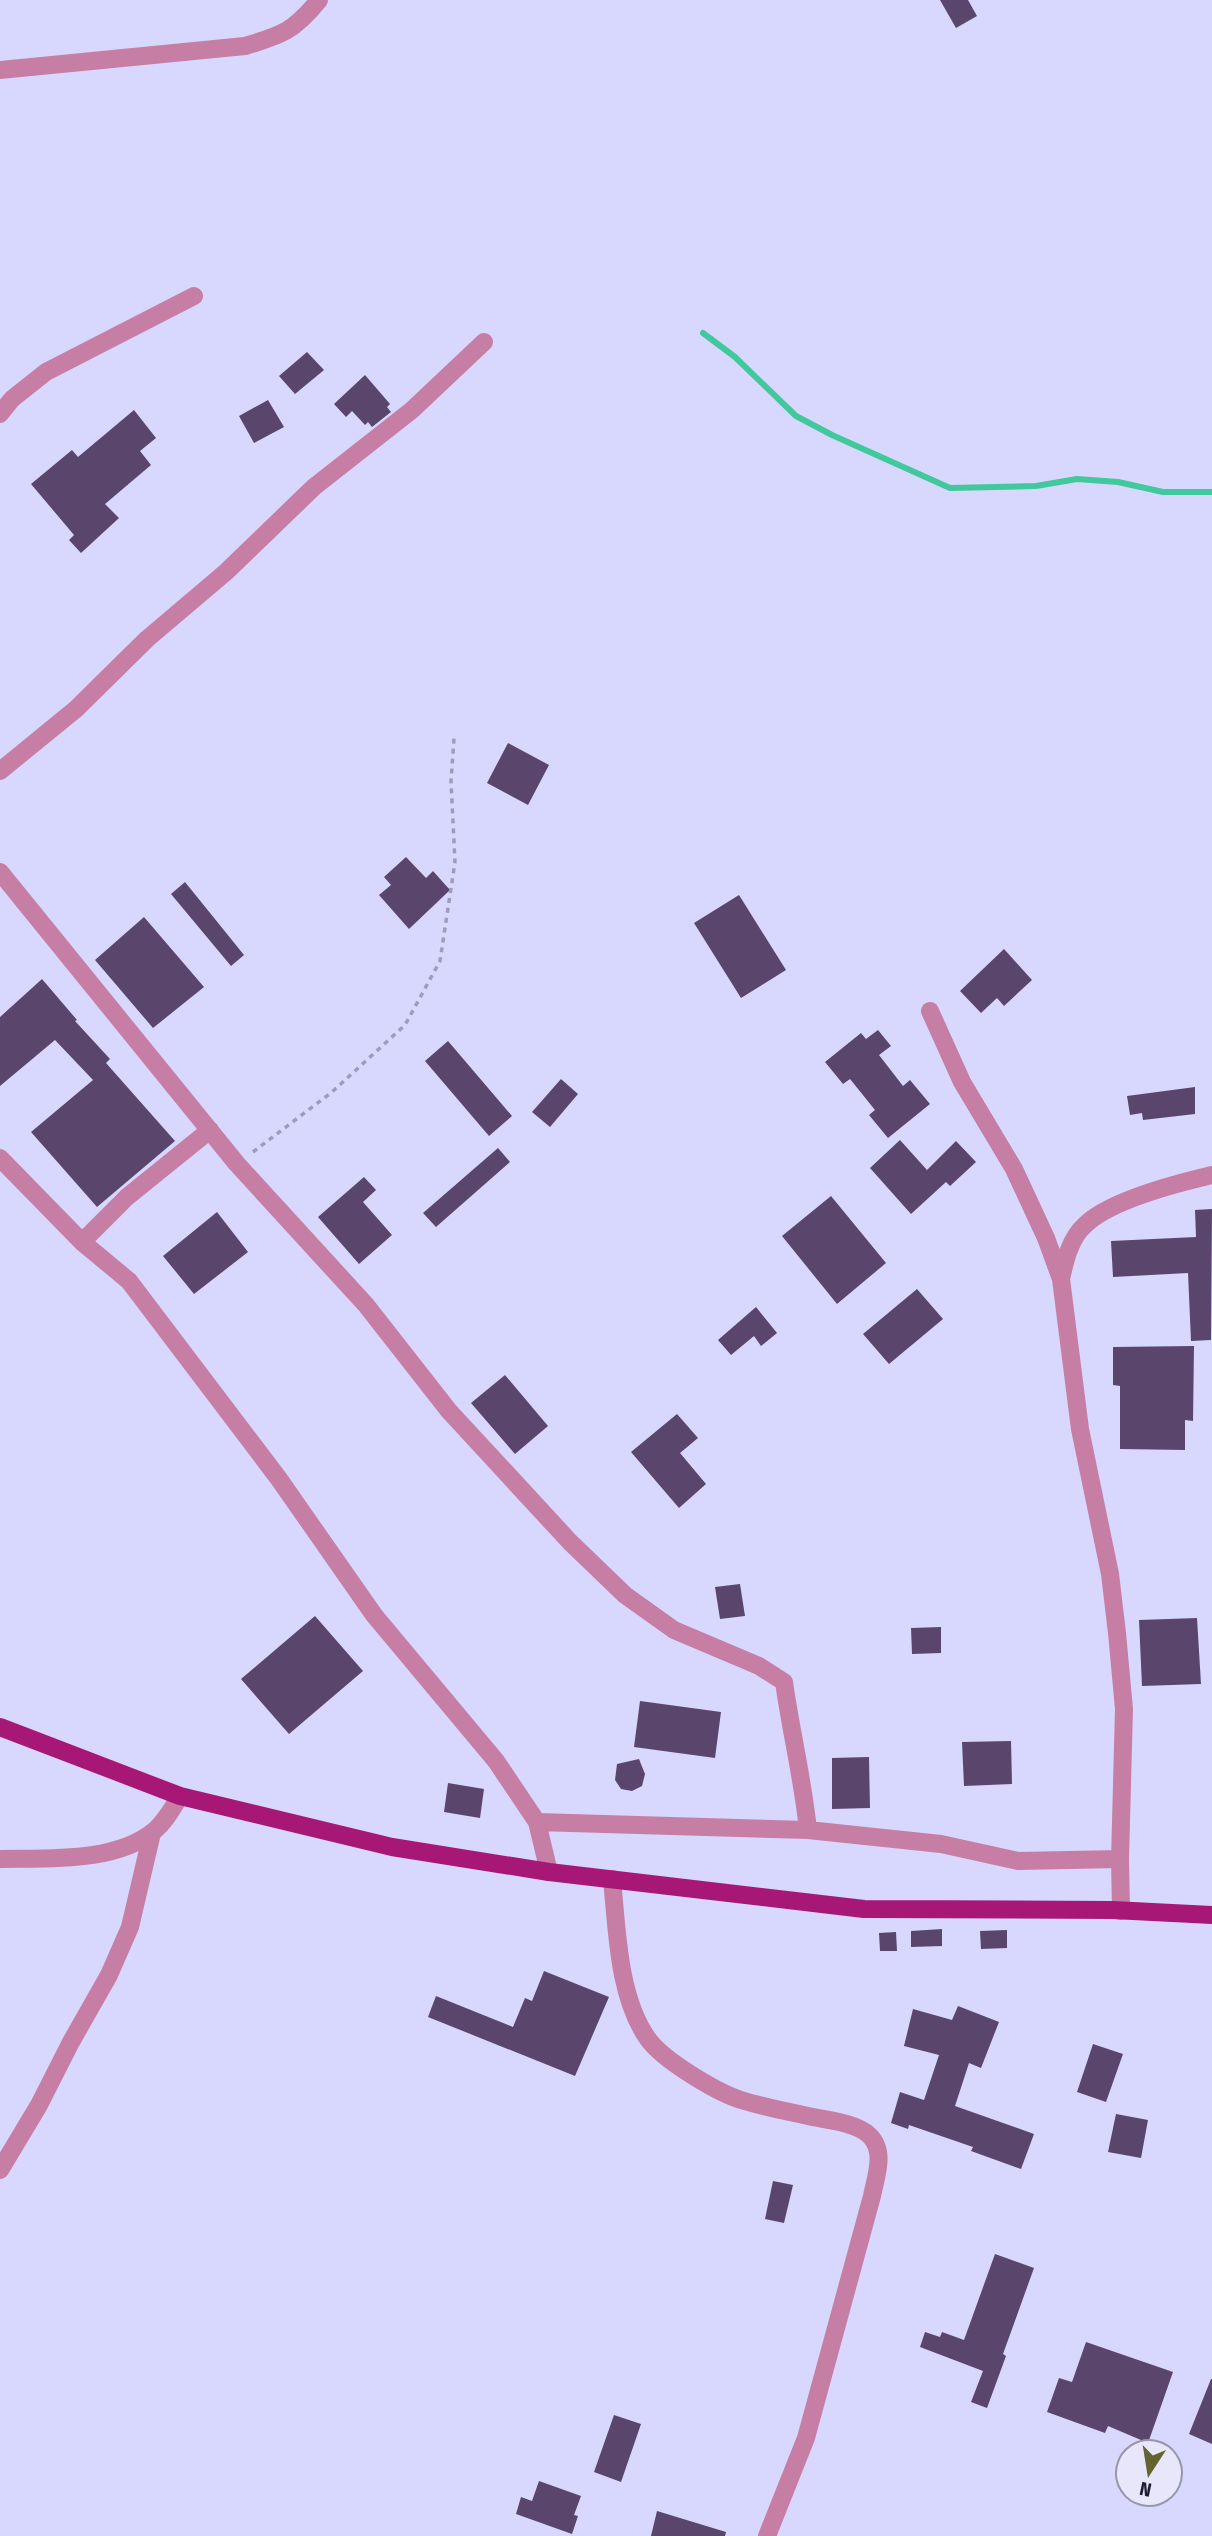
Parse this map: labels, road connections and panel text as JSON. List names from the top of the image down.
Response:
{
  "north": "bottom"
}
